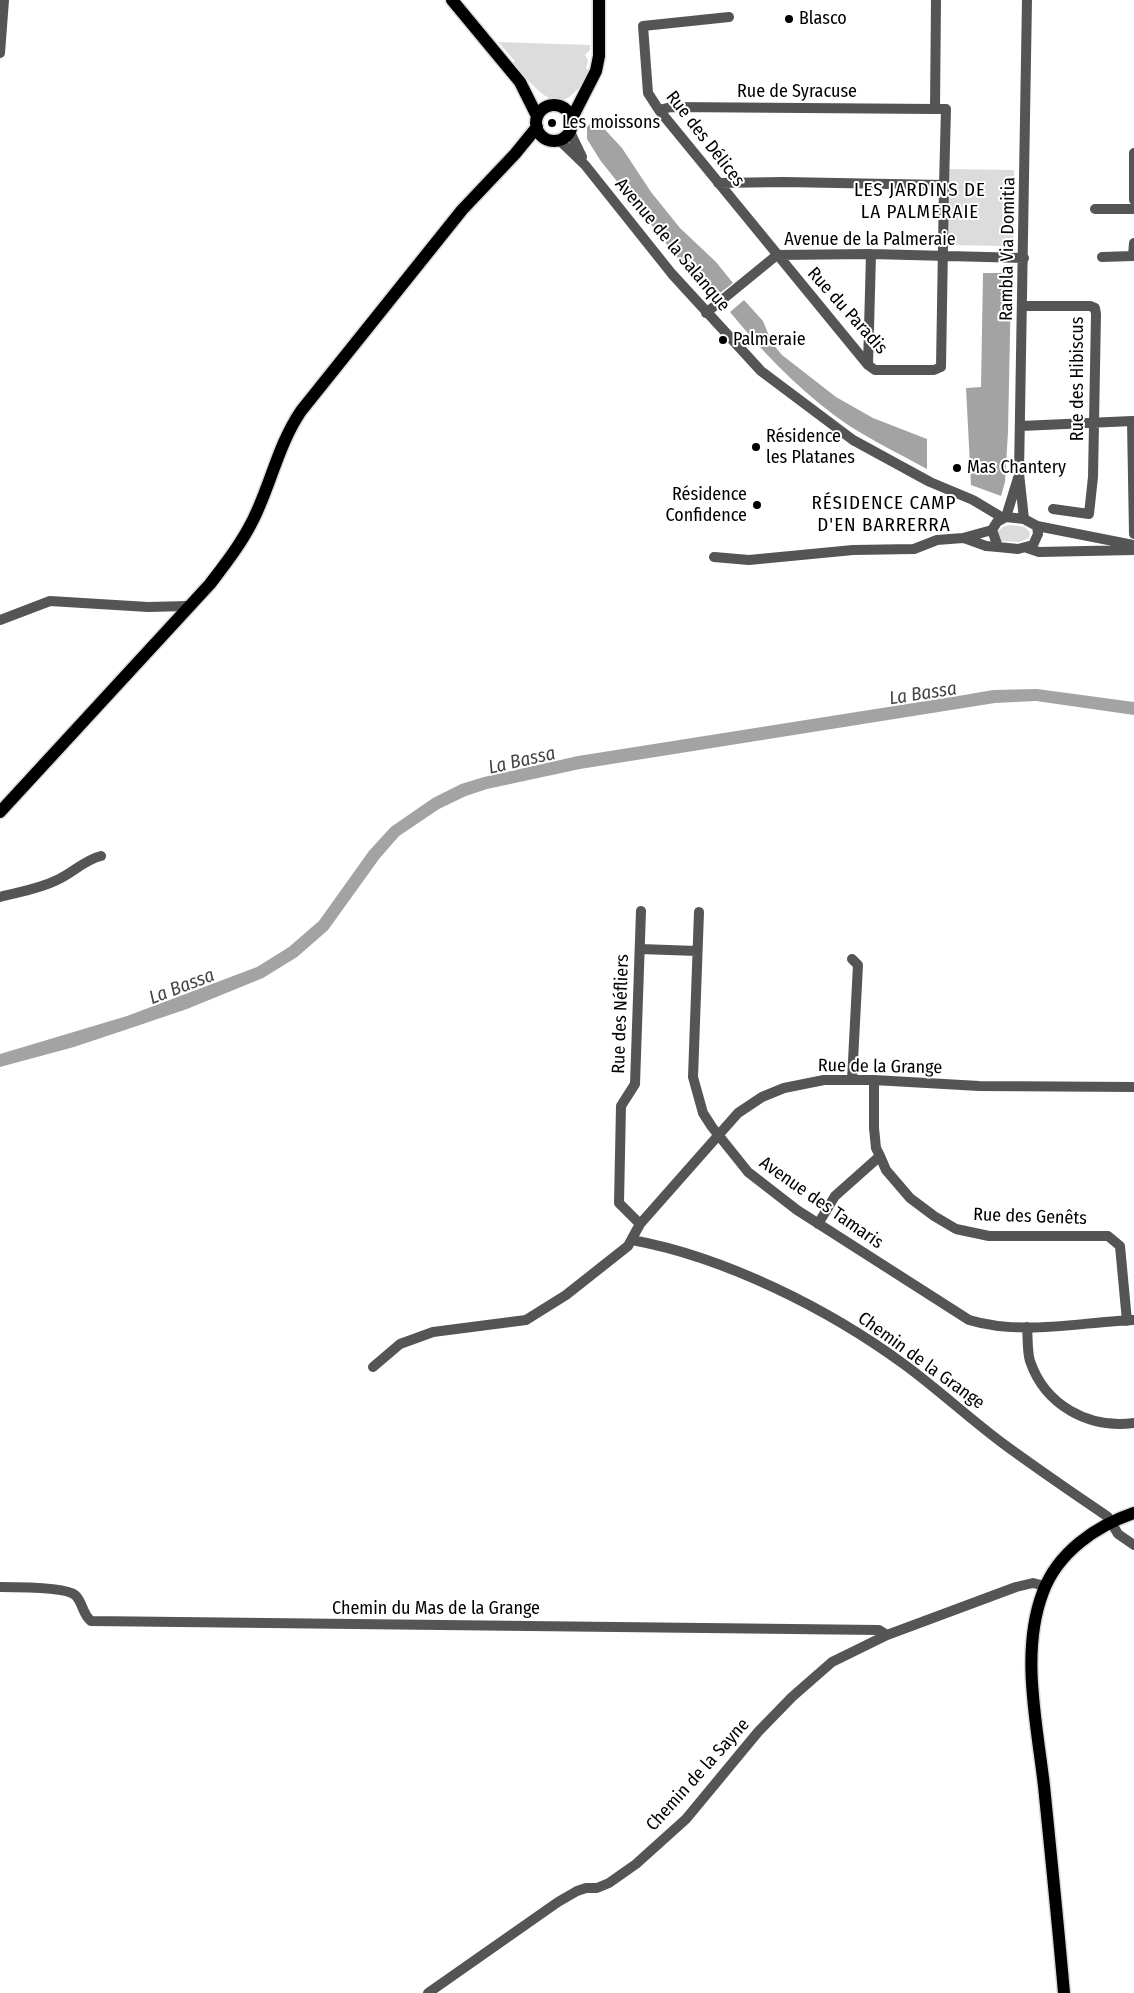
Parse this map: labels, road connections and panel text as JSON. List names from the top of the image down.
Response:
{
  "streets": {
    "street": [
      "Rue de Syracuse",
      "Rue des Délices",
      "Avenue de la Palmeraie",
      "Avenue de la Salanque",
      "Rambla Via Domitia",
      "Rue du Paradis",
      "Rue des Hibiscus",
      "Rue des Néfliers",
      "Rue de la Grange",
      "Avenue des Tamaris",
      "Rue des Genêts",
      "Chemin de la Grange",
      "Chemin du Mas de la Grange",
      "Chemin de la Sayne"
    ]
  },
  "crossings": [
    ["Rue de Syracuse", "Rue des Délices"],
    ["Rue des Délices", "Avenue de la Palmeraie"],
    ["Rue des Délices", "Rue du Paradis"],
    ["Avenue de la Palmeraie", "Avenue de la Salanque"],
    ["Avenue de la Palmeraie", "Rambla Via Domitia"],
    ["Avenue de la Palmeraie", "Rue du Paradis"],
    ["Avenue de la Salanque", "Rambla Via Domitia"],
    ["Rambla Via Domitia", "Rue des Hibiscus"],
    ["Rue des Néfliers", "Rue de la Grange"],
    ["Rue de la Grange", "Avenue des Tamaris"],
    ["Rue de la Grange", "Rue des Genêts"],
    ["Rue de la Grange", "Chemin de la Grange"],
    ["Avenue des Tamaris", "Rue des Genêts"],
    ["Chemin du Mas de la Grange", "Chemin de la Sayne"]
  ],
  "districts": ["LES JARDINS DE LA PALMERAIE", "RÉSIDENCE CAMP D'EN BARRERRA"],
  "water": ["La Bassa"],
  "places": [
    "Blasco",
    "Les moissons",
    "Palmeraie",
    "Résidence les Platanes",
    "Mas Chantery",
    "Résidence Confidence"
  ]
}
